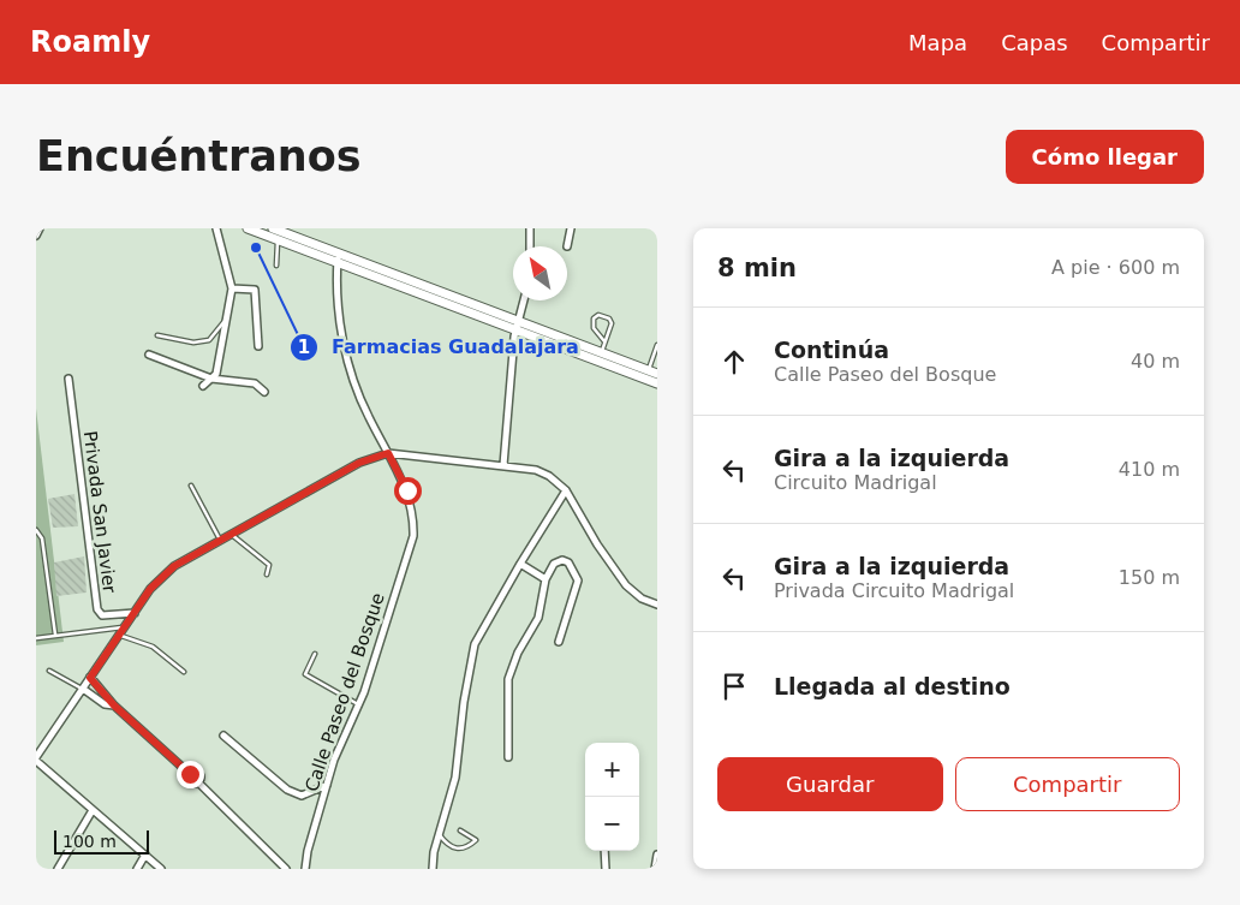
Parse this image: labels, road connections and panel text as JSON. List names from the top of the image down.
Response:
{
  "streets": {
    "street": ["Privada San Javier", "Calle Paseo del Bosque"]
  },
  "places": ["Farmacias Guadalajara"],
  "scale_bar": "100 m",
  "north": "top left",
  "page": {
    "header": "Roamly",
    "nav": ["Mapa", "Capas", "Compartir"],
    "buttons": [
      "Cómo llegar",
      ["Guardar", "Compartir"]
    ],
    "title": "Encuéntranos",
    "heading": ["8 min", "A pie · 600 m"],
    "list": [
      ["Continúa", "Calle Paseo del Bosque", "40 m"],
      ["Gira a la izquierda", "Circuito Madrigal", "410 m"],
      ["Gira a la izquierda", "Privada Circuito Madrigal", "150 m"],
      "Llegada al destino"
    ],
    "map_buttons": ["+", "−"],
    "scale": "100 m"
  }
}
